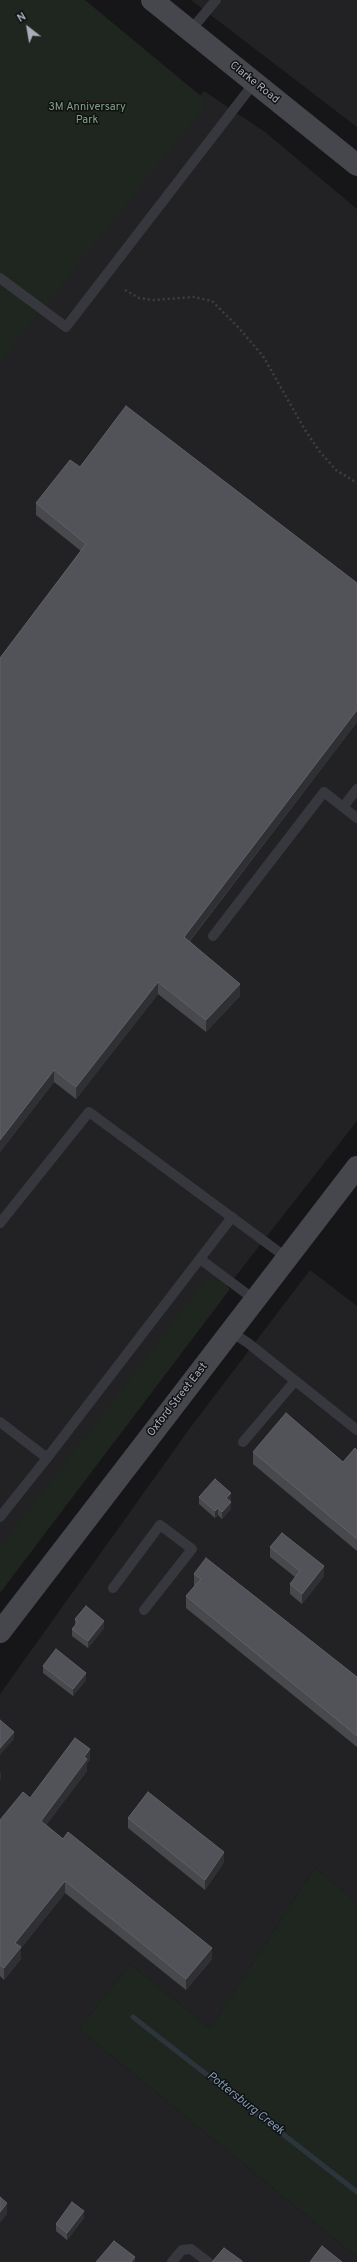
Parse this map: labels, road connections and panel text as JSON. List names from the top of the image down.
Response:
{
  "streets": {
    "main road": ["Clarke Road", "Oxford Street East"]
  },
  "water": ["Pottersburg Creek"],
  "parks": ["3M Anniversary Park"],
  "north": "top left"
}
